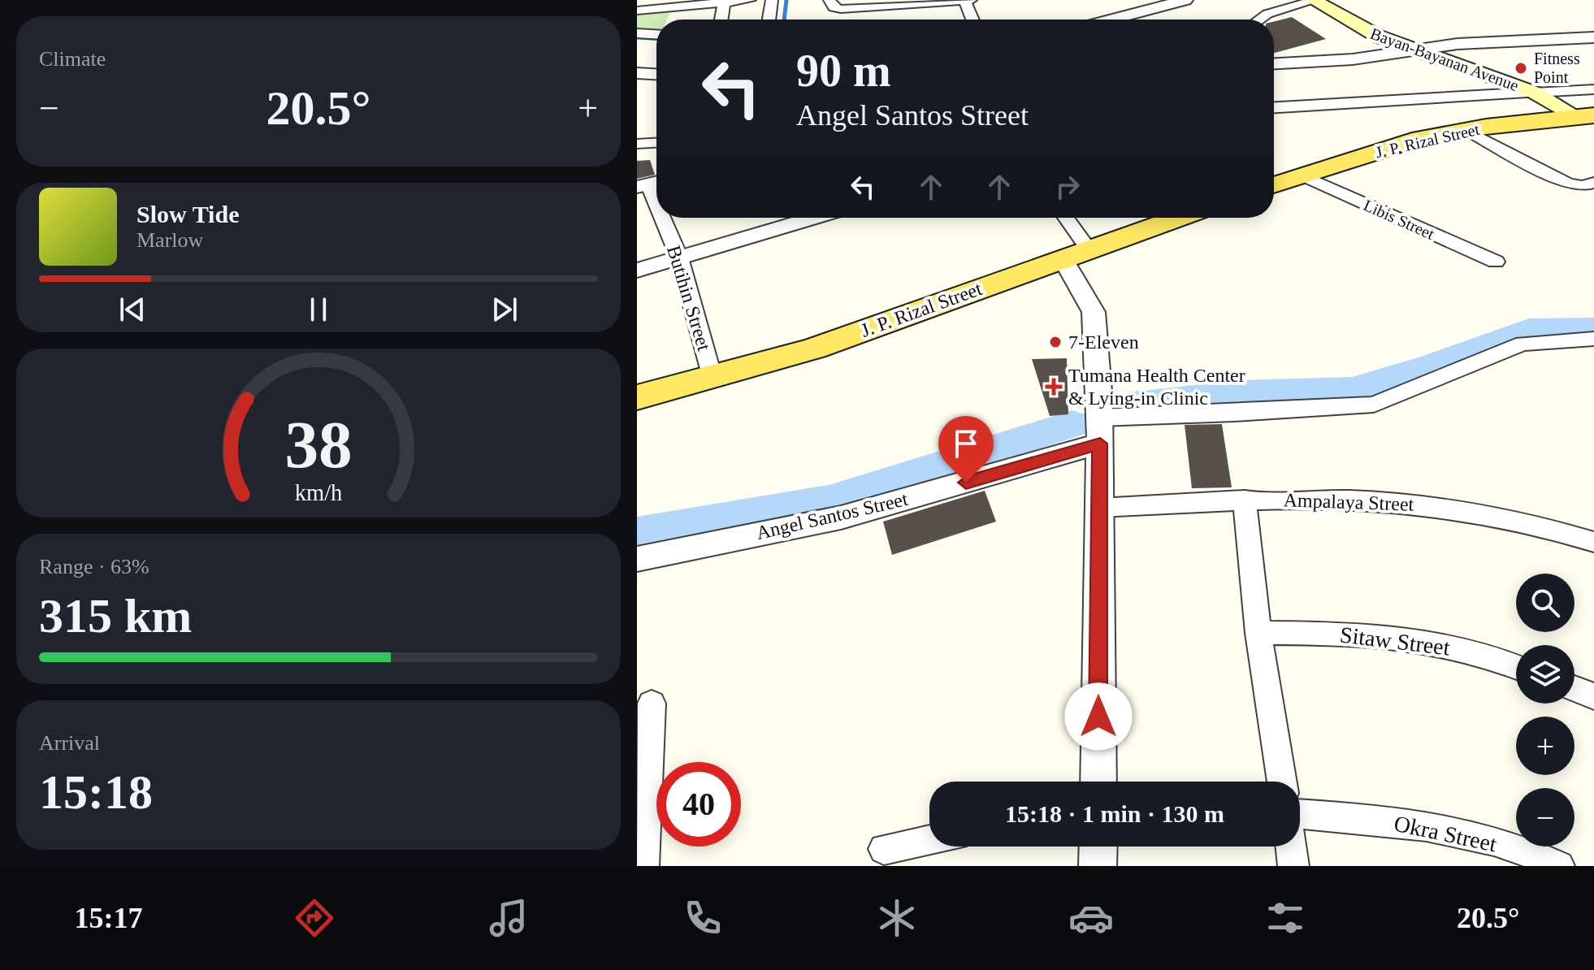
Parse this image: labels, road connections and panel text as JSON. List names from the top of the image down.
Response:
{
  "streets": {
    "main road": ["Bayan-Bayanan Avenue", "J. P. Rizal Street"],
    "street": [
      "Libis Street",
      "Butihin Street",
      "Ampalaya Street",
      "Angel Santos Street",
      "Sitaw Street",
      "Okra Street"
    ]
  },
  "crossings": [
    ["Bayan-Bayanan Avenue", "J. P. Rizal Street"],
    ["J. P. Rizal Street", "Libis Street"],
    ["J. P. Rizal Street", "Butihin Street"]
  ],
  "places": {
    "other": ["Fitness Point", "7-Eleven"],
    "health": ["Tumana Health Center & Lying-in Clinic"]
  },
  "page": {
    "tile": [
      "Climate",
      ["Range · 63%", "315 km"],
      ["Arrival", "15:18"]
    ],
    "turn": ["90 m", "Angel Santos Street"],
    "heat": ["−", "20.5°", "+"],
    "song": ["Slow Tide", "Marlow"],
    "map_buttons": ["+", "−"],
    "limit": "40",
    "trip": "15:18 · 1 min · 130 m",
    "tabs": ["15:17", "20.5°"],
    "gauge": ["38", "km/h"]
  }
}
